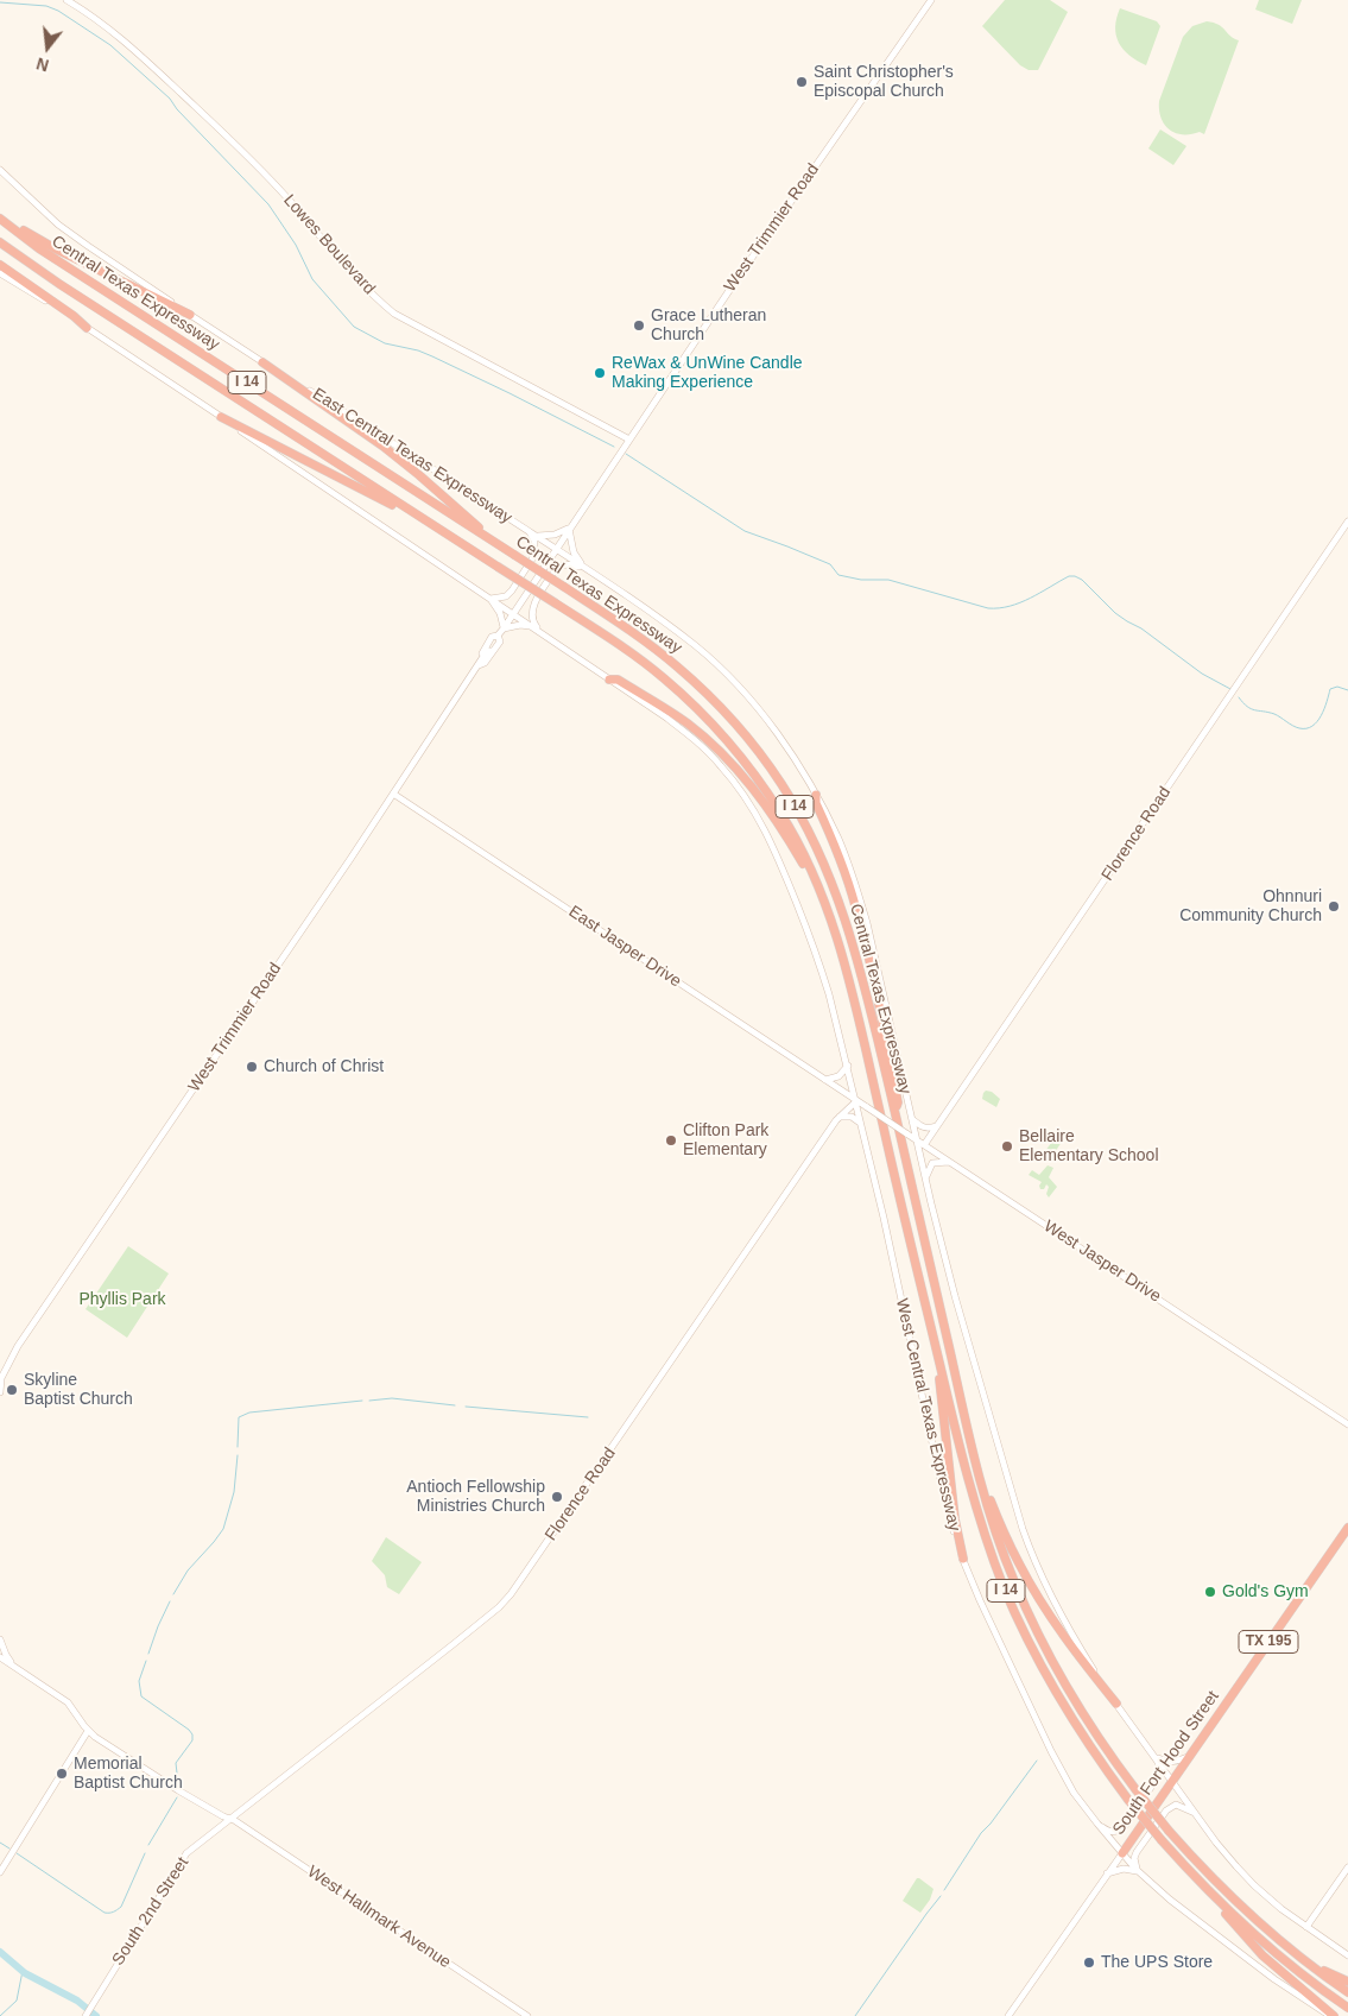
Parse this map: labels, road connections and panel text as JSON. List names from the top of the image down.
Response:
{
  "streets": {
    "highway": [
      "Central Texas Expressway",
      "I 14",
      "TX 195",
      "South Fort Hood Street"
    ],
    "main road": [
      "West Trimmier Road",
      "Lowes Boulevard",
      "East Central Texas Expressway",
      "Florence Road",
      "East Jasper Drive",
      "West Jasper Drive",
      "West Central Texas Expressway",
      "South 2nd Street",
      "West Hallmark Avenue"
    ]
  },
  "crossings": [
    ["West Trimmier Road", "Lowes Boulevard"],
    ["West Trimmier Road", "East Central Texas Expressway"],
    ["West Trimmier Road", "East Jasper Drive"],
    ["East Central Texas Expressway", "West Jasper Drive"],
    ["Florence Road", "East Jasper Drive"],
    ["Florence Road", "West Jasper Drive"],
    ["Florence Road", "West Central Texas Expressway"],
    ["Florence Road", "South 2nd Street"],
    ["Florence Road", "West Hallmark Avenue"],
    ["East Jasper Drive", "West Jasper Drive"],
    ["East Jasper Drive", "West Central Texas Expressway"],
    ["West Jasper Drive", "West Central Texas Expressway"],
    ["West Central Texas Expressway", "South Fort Hood Street"],
    ["South 2nd Street", "West Hallmark Avenue"]
  ],
  "parks": ["Phyllis Park"],
  "places": [
    "Saint Christopher's Episcopal Church",
    "Grace Lutheran Church",
    "ReWax & UnWine Candle Making Experience",
    "Ohnnuri Community Church",
    "Church of Christ",
    "Clifton Park Elementary",
    "Bellaire Elementary School",
    "Skyline Baptist Church",
    "Antioch Fellowship Ministries Church",
    "Gold's Gym",
    "Memorial Baptist Church",
    "The UPS Store"
  ],
  "north": "bottom"
}
